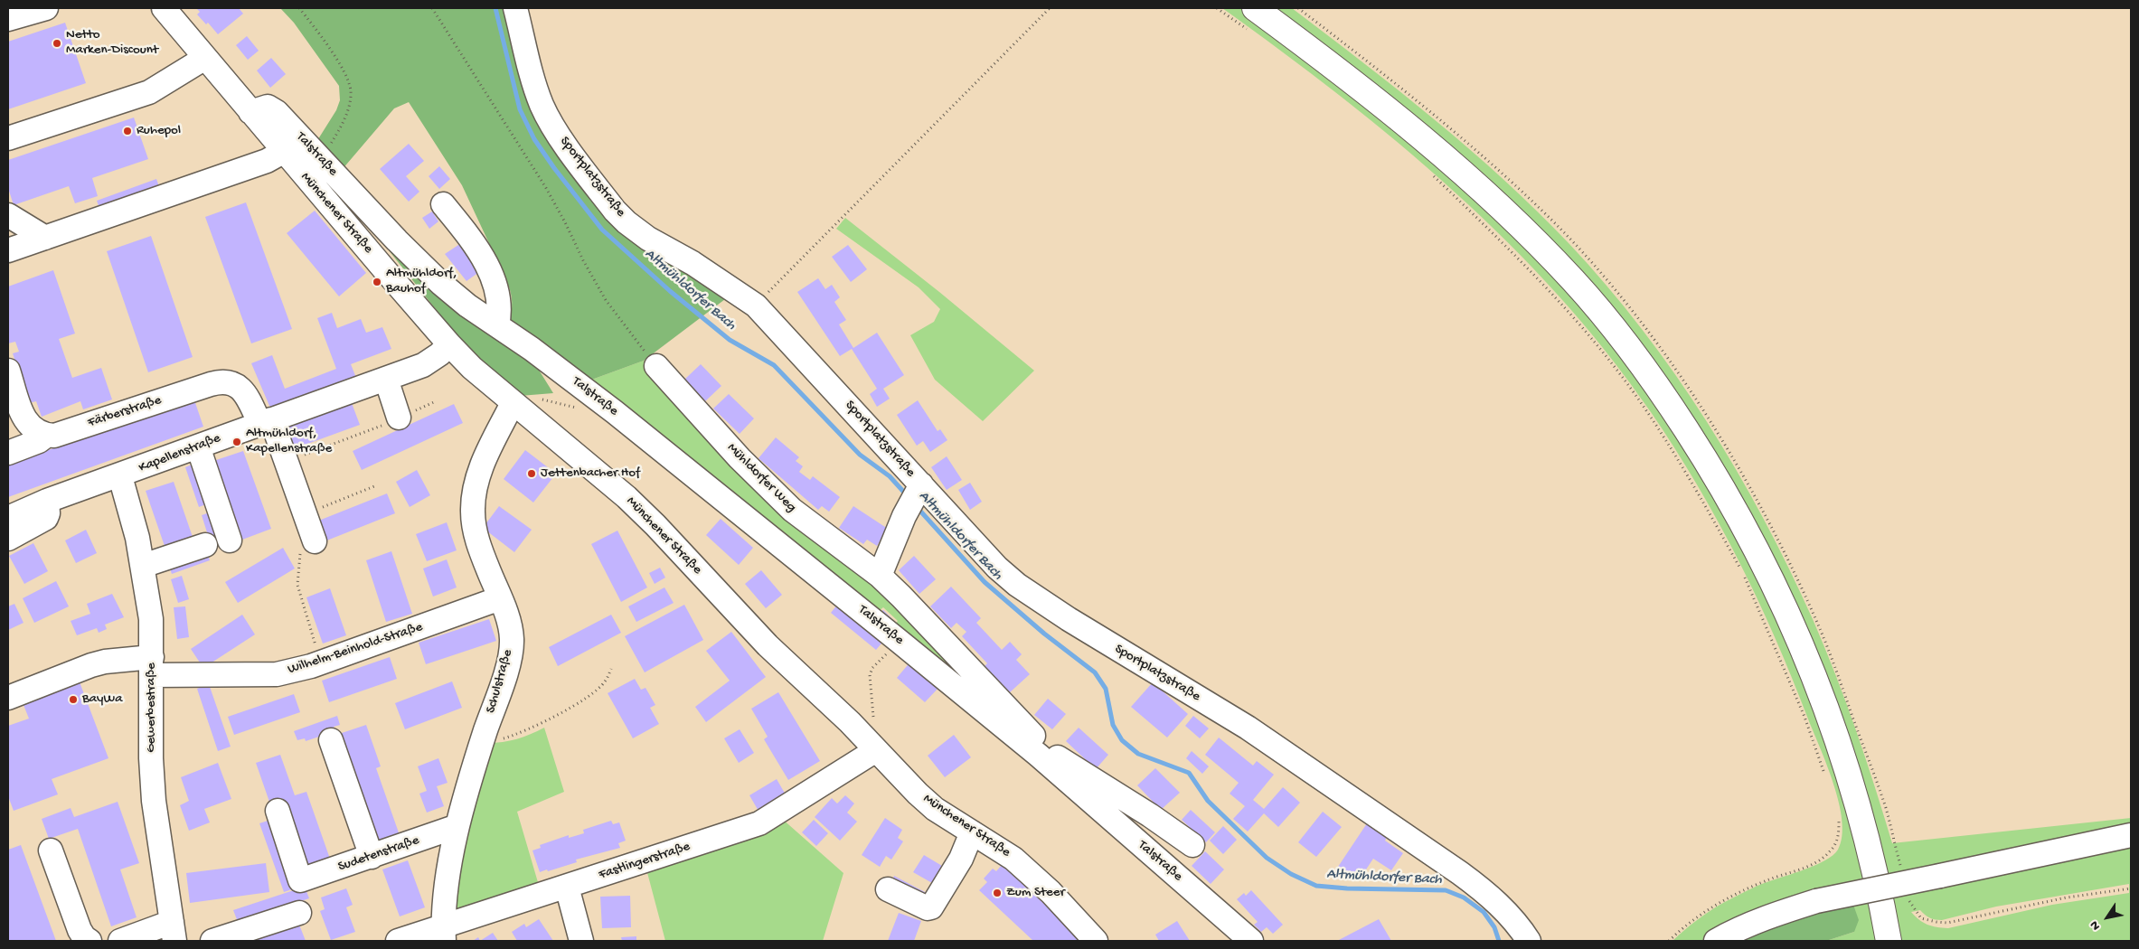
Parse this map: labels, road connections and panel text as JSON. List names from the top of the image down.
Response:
{
  "streets": {
    "street": [
      "Talstraße",
      "Sportplatzstraße",
      "Münchener Straße",
      "Färberstraße",
      "Kapellenstraße",
      "Mühldorfer Weg",
      "Wilhelm-Beinhold-Straße",
      "Schulstraße",
      "Gewerbestraße",
      "Sudetenstraße",
      "Fastlingerstraße"
    ]
  },
  "crossings": [
    ["Talstraße", "Münchener Straße"],
    ["Talstraße", "Mühldorfer Weg"],
    ["Münchener Straße", "Kapellenstraße"],
    ["Münchener Straße", "Schulstraße"],
    ["Münchener Straße", "Fastlingerstraße"],
    ["Färberstraße", "Kapellenstraße"],
    ["Kapellenstraße", "Gewerbestraße"],
    ["Wilhelm-Beinhold-Straße", "Schulstraße"],
    ["Wilhelm-Beinhold-Straße", "Gewerbestraße"],
    ["Schulstraße", "Sudetenstraße"],
    ["Schulstraße", "Fastlingerstraße"]
  ],
  "water": ["Altmühldorfer Bach"],
  "places": [
    "Netto Marken-Discount",
    "Ruhepol",
    "Altmühldorf, Bauhof",
    "Altmühldorf, Kapellenstraße",
    "Jettenbacher Hof",
    "BayWa",
    "Zum Steer"
  ],
  "north": "bottom left"
}
